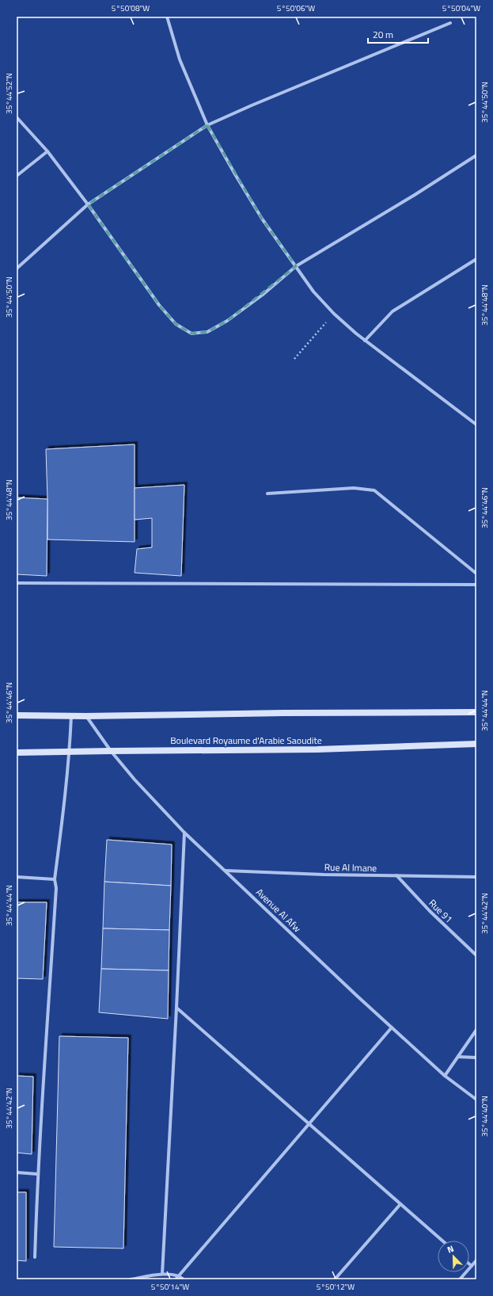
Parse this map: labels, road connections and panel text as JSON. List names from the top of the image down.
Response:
{
  "streets": {
    "main road": ["Boulevard Royaume d'Arabie Saoudite"],
    "street": ["Rue Al Imane", "Avenue Al Afw", "Rue 91"]
  },
  "crossings": [
    ["Boulevard Royaume d'Arabie Saoudite", "Avenue Al Afw"],
    ["Rue Al Imane", "Avenue Al Afw"],
    ["Rue Al Imane", "Rue 91"]
  ],
  "scale_bar": "20 m",
  "north": "top left",
  "coordinates": [
    "5°50'08\"W",
    "5°50'06\"W",
    "5°50'04\"W",
    "35°44'52\"N",
    "35°44'50\"N",
    "35°44'48\"N",
    "35°44'46\"N",
    "35°44'44\"N",
    "35°44'42\"N",
    "35°44'40\"N",
    "5°50'14\"W",
    "5°50'12\"W"
  ]
}
